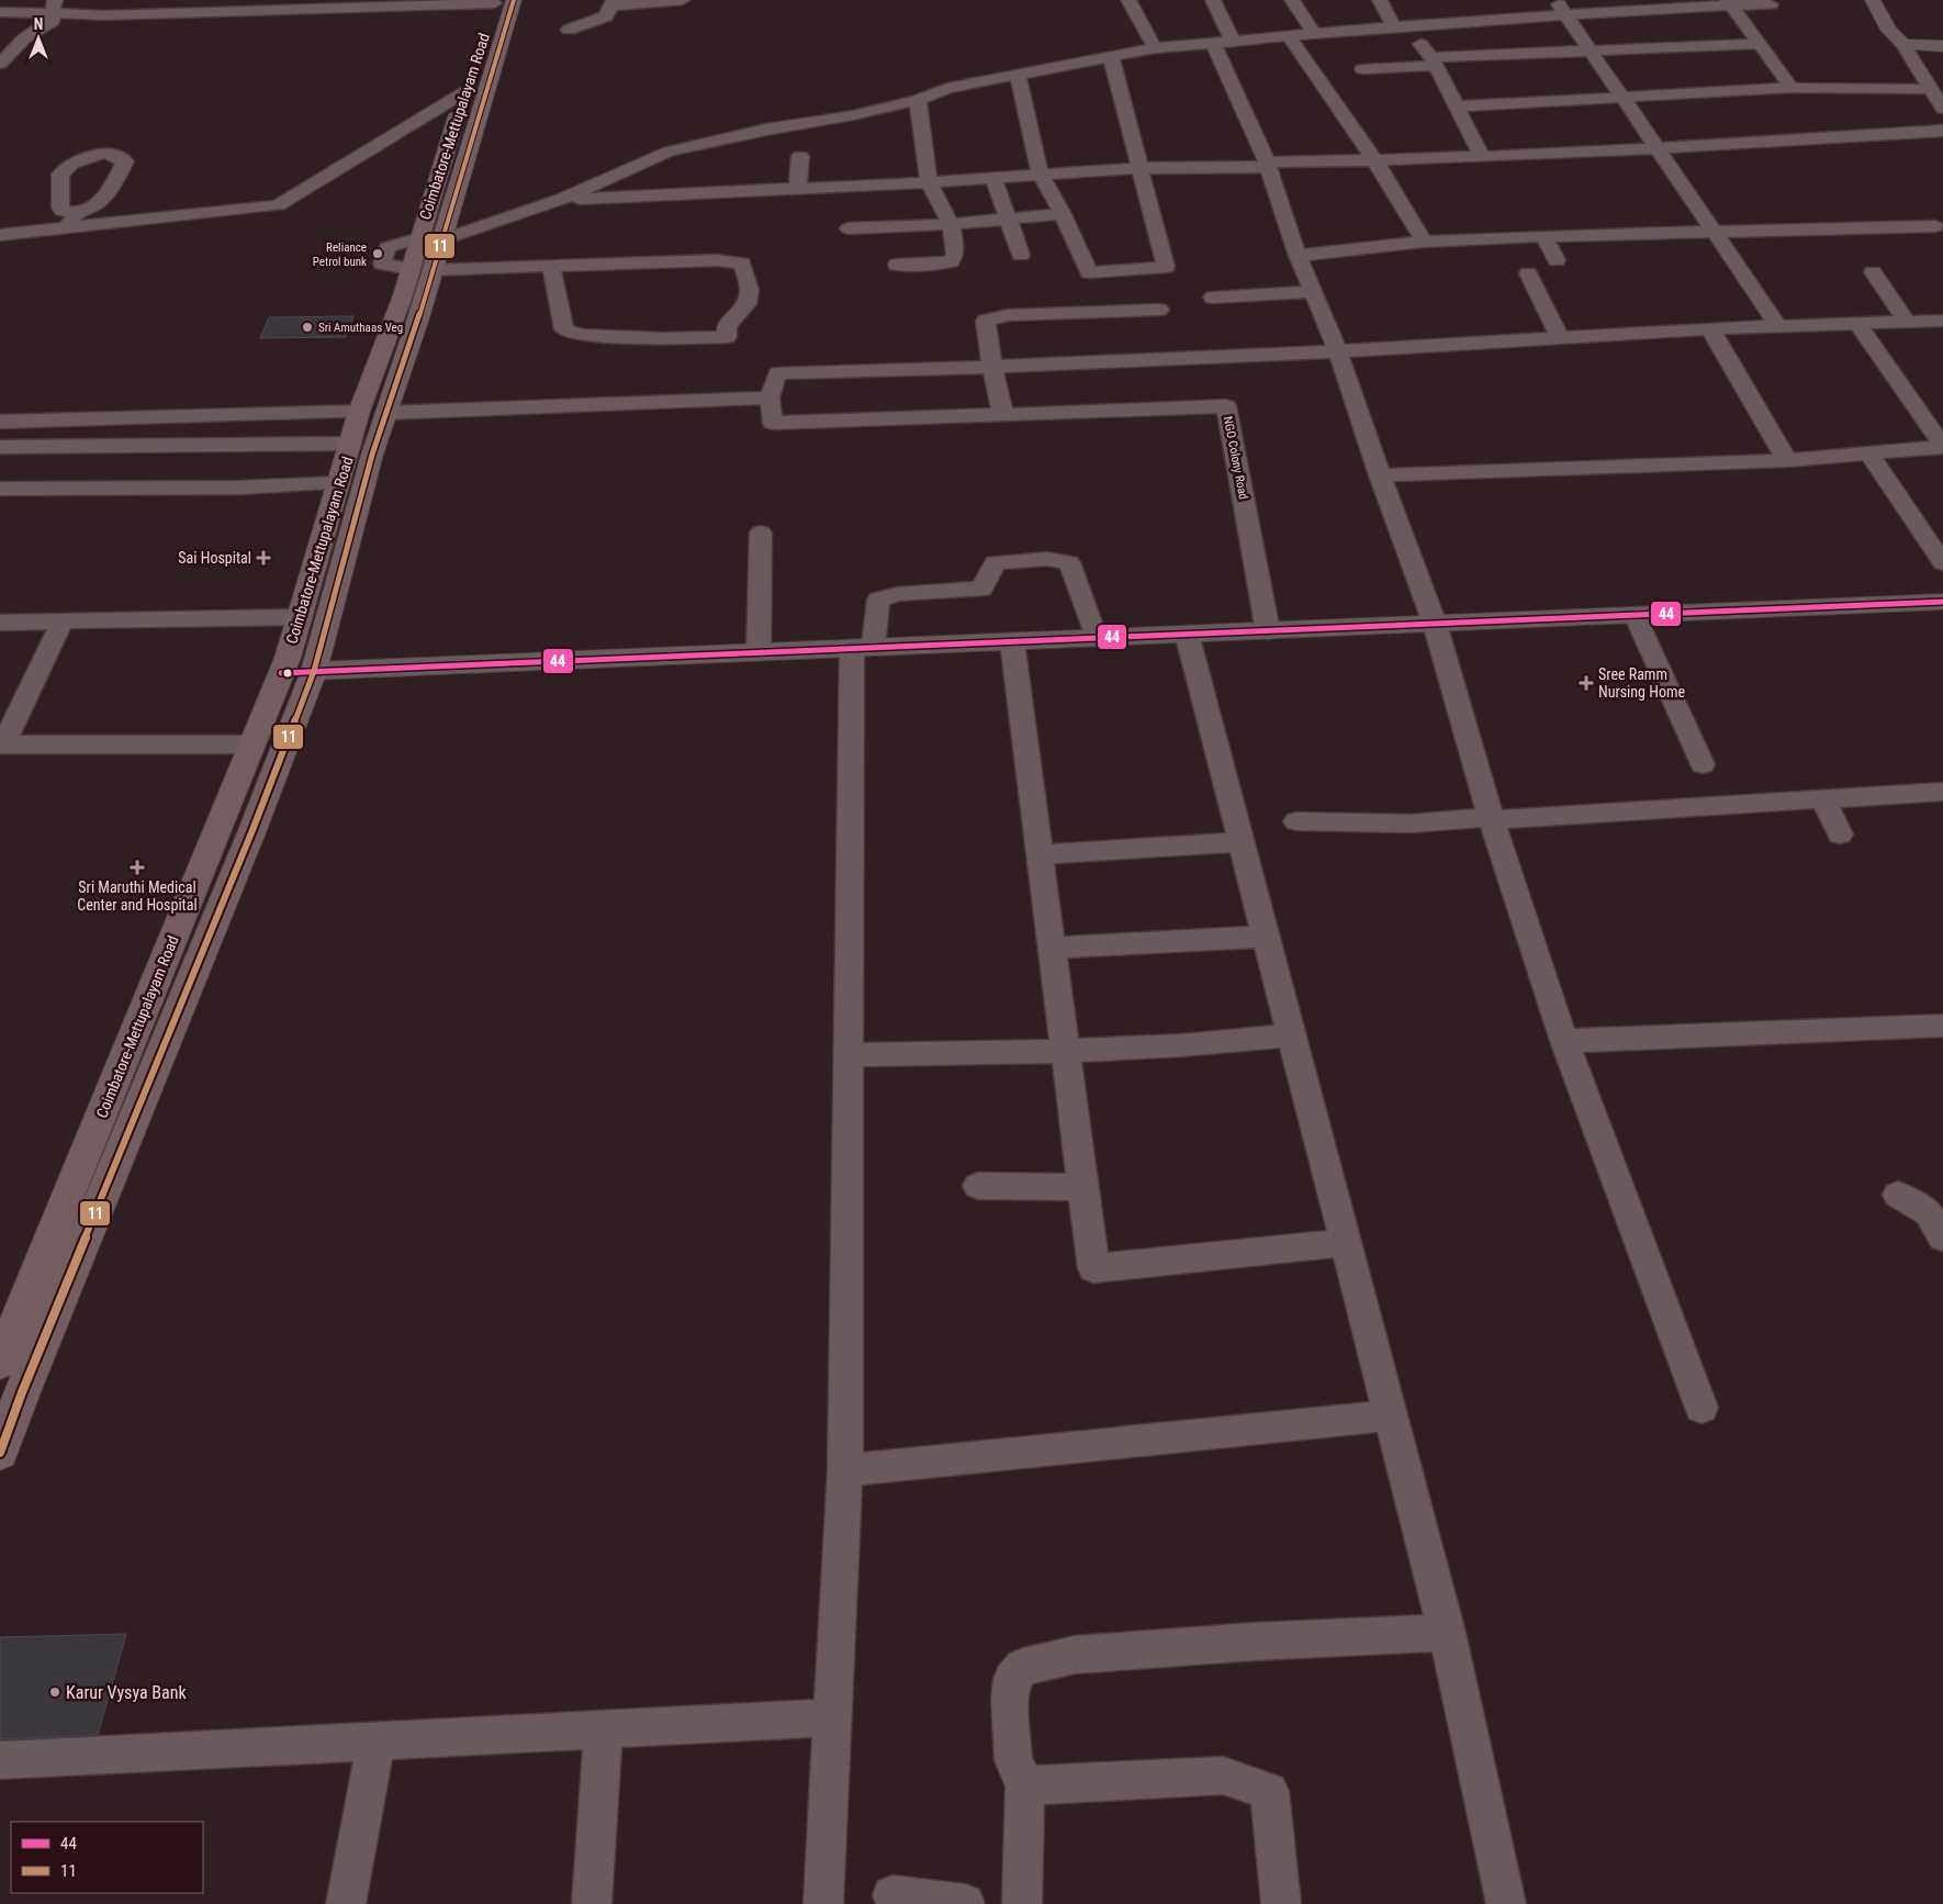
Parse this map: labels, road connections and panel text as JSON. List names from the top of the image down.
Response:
{
  "streets": {
    "highway": ["Coimbatore-Mettupalayam Road"],
    "street": ["NGO Colony Road"]
  },
  "places": {
    "other": ["Reliance Petrol bunk", "Sri Amuthaas Veg", "Karur Vysya Bank"],
    "health": ["Sai Hospital", "Sree Ramm Nursing Home", "Sri Maruthi Medical Center and Hospital"]
  },
  "lines": ["transit line 11", "transit line 44"],
  "legend": ["44", "11"],
  "north": "top"
}
